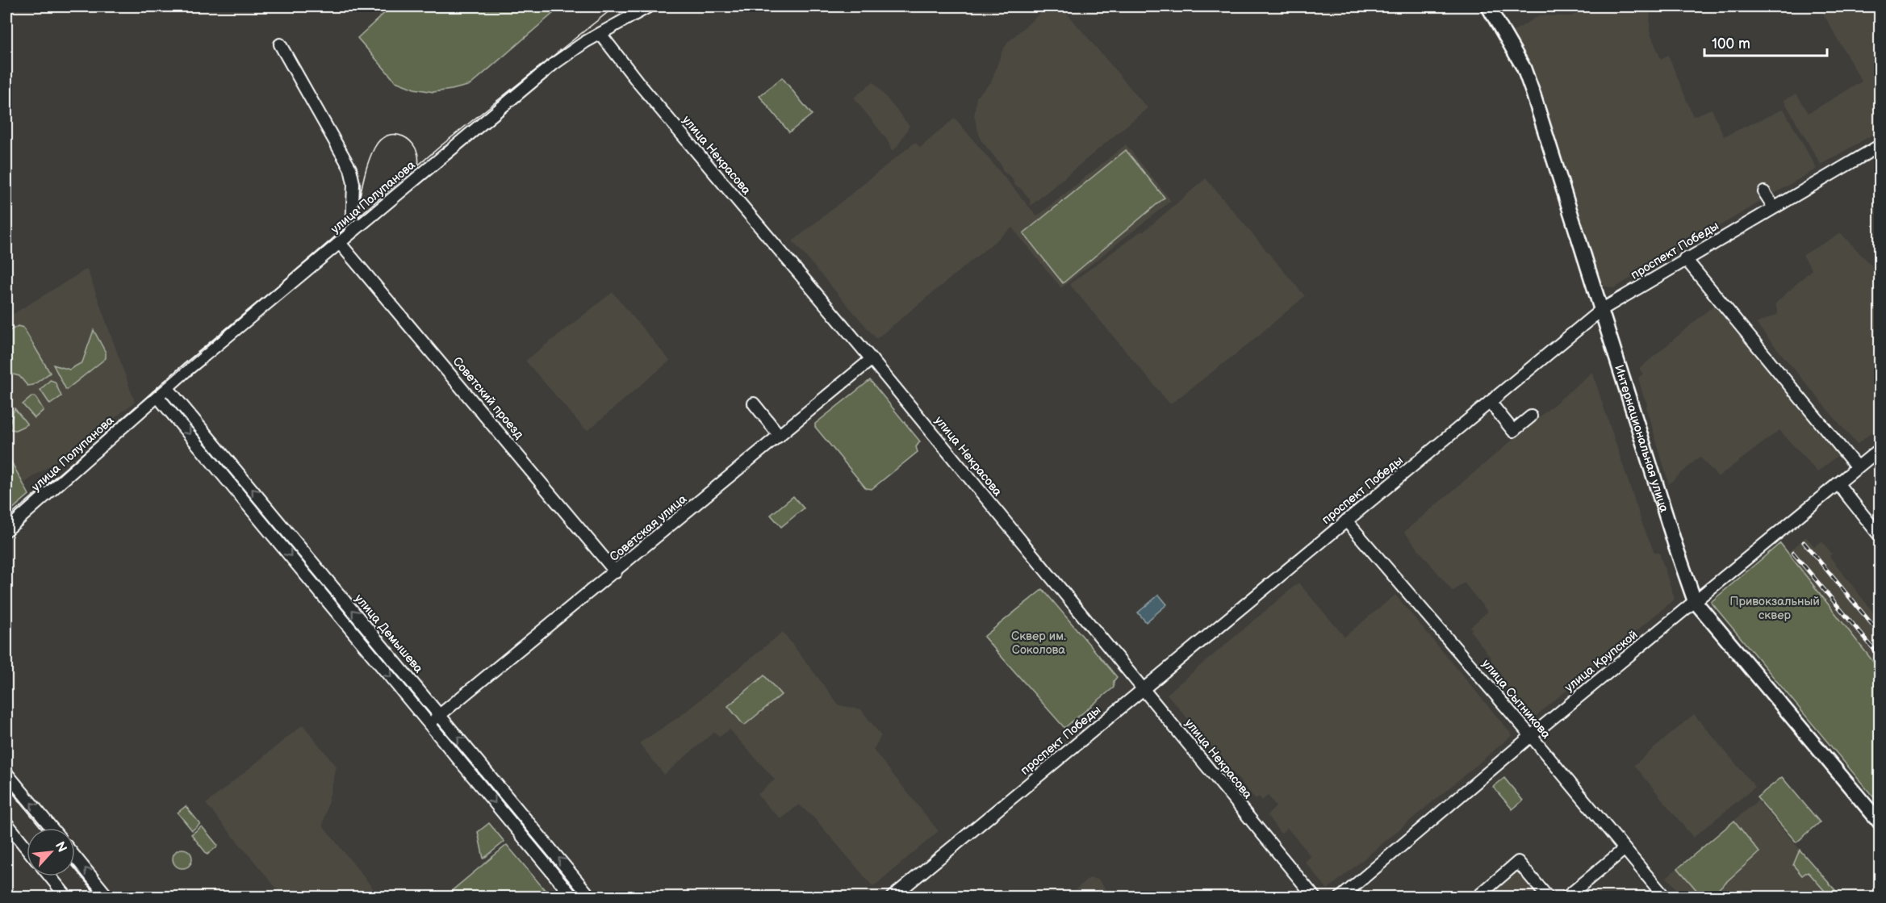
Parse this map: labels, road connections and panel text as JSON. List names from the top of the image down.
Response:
{
  "streets": {
    "main road": ["Интернациональная улица"],
    "street": [
      "улица Некрасова",
      "улица Полупанова",
      "проспект Победы",
      "Советский проезд",
      "Советская улица",
      "улица Демышева",
      "улица Крупской",
      "улица Сытникова"
    ]
  },
  "crossings": [
    ["улица Некрасова", "улица Полупанова"],
    ["улица Некрасова", "проспект Победы"],
    ["улица Некрасова", "Советская улица"],
    ["улица Полупанова", "Советский проезд"],
    ["улица Полупанова", "улица Демышева"],
    ["проспект Победы", "Интернациональная улица"],
    ["проспект Победы", "улица Сытникова"],
    ["Советский проезд", "Советская улица"],
    ["Интернациональная улица", "улица Крупской"],
    ["Советская улица", "улица Демышева"],
    ["улица Крупской", "улица Сытникова"]
  ],
  "parks": ["Привокзальный сквер", "Сквер им. Соколова"],
  "scale_bar": "100 m",
  "north": "top right"
}
